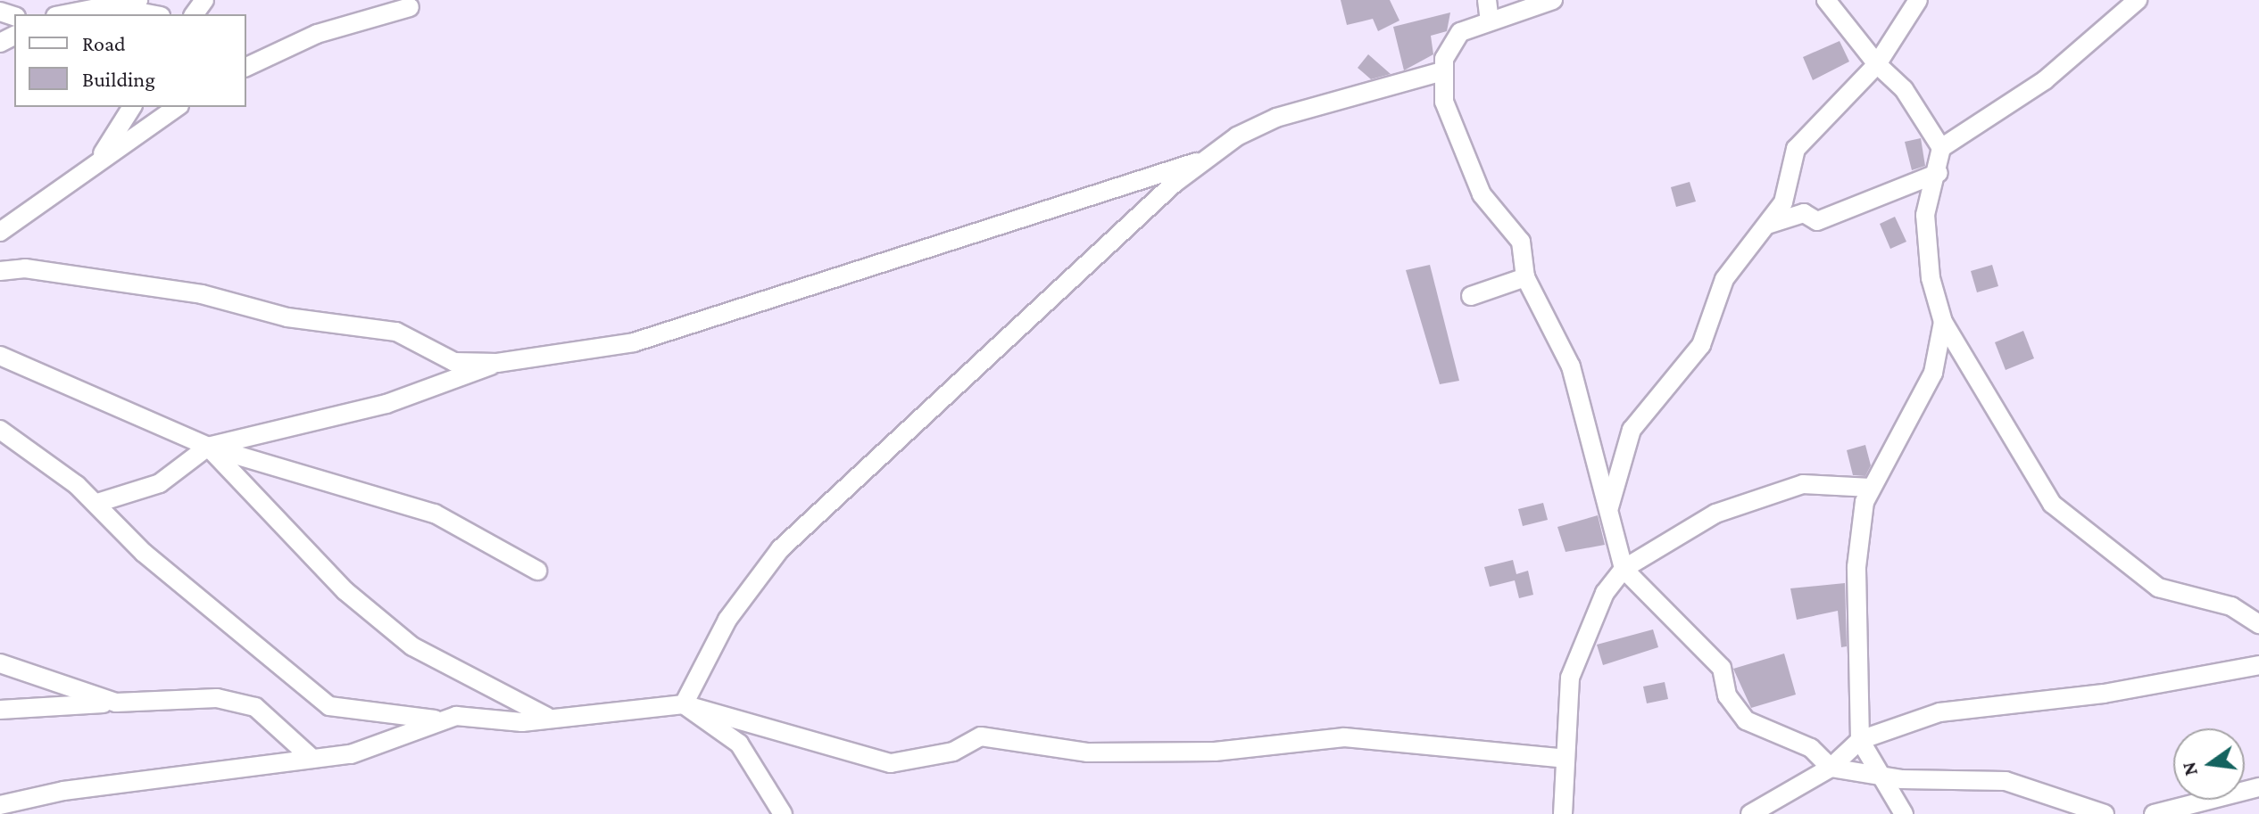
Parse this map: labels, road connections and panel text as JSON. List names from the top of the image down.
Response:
{
  "legend": ["Road", "Building"],
  "north": "left"
}
